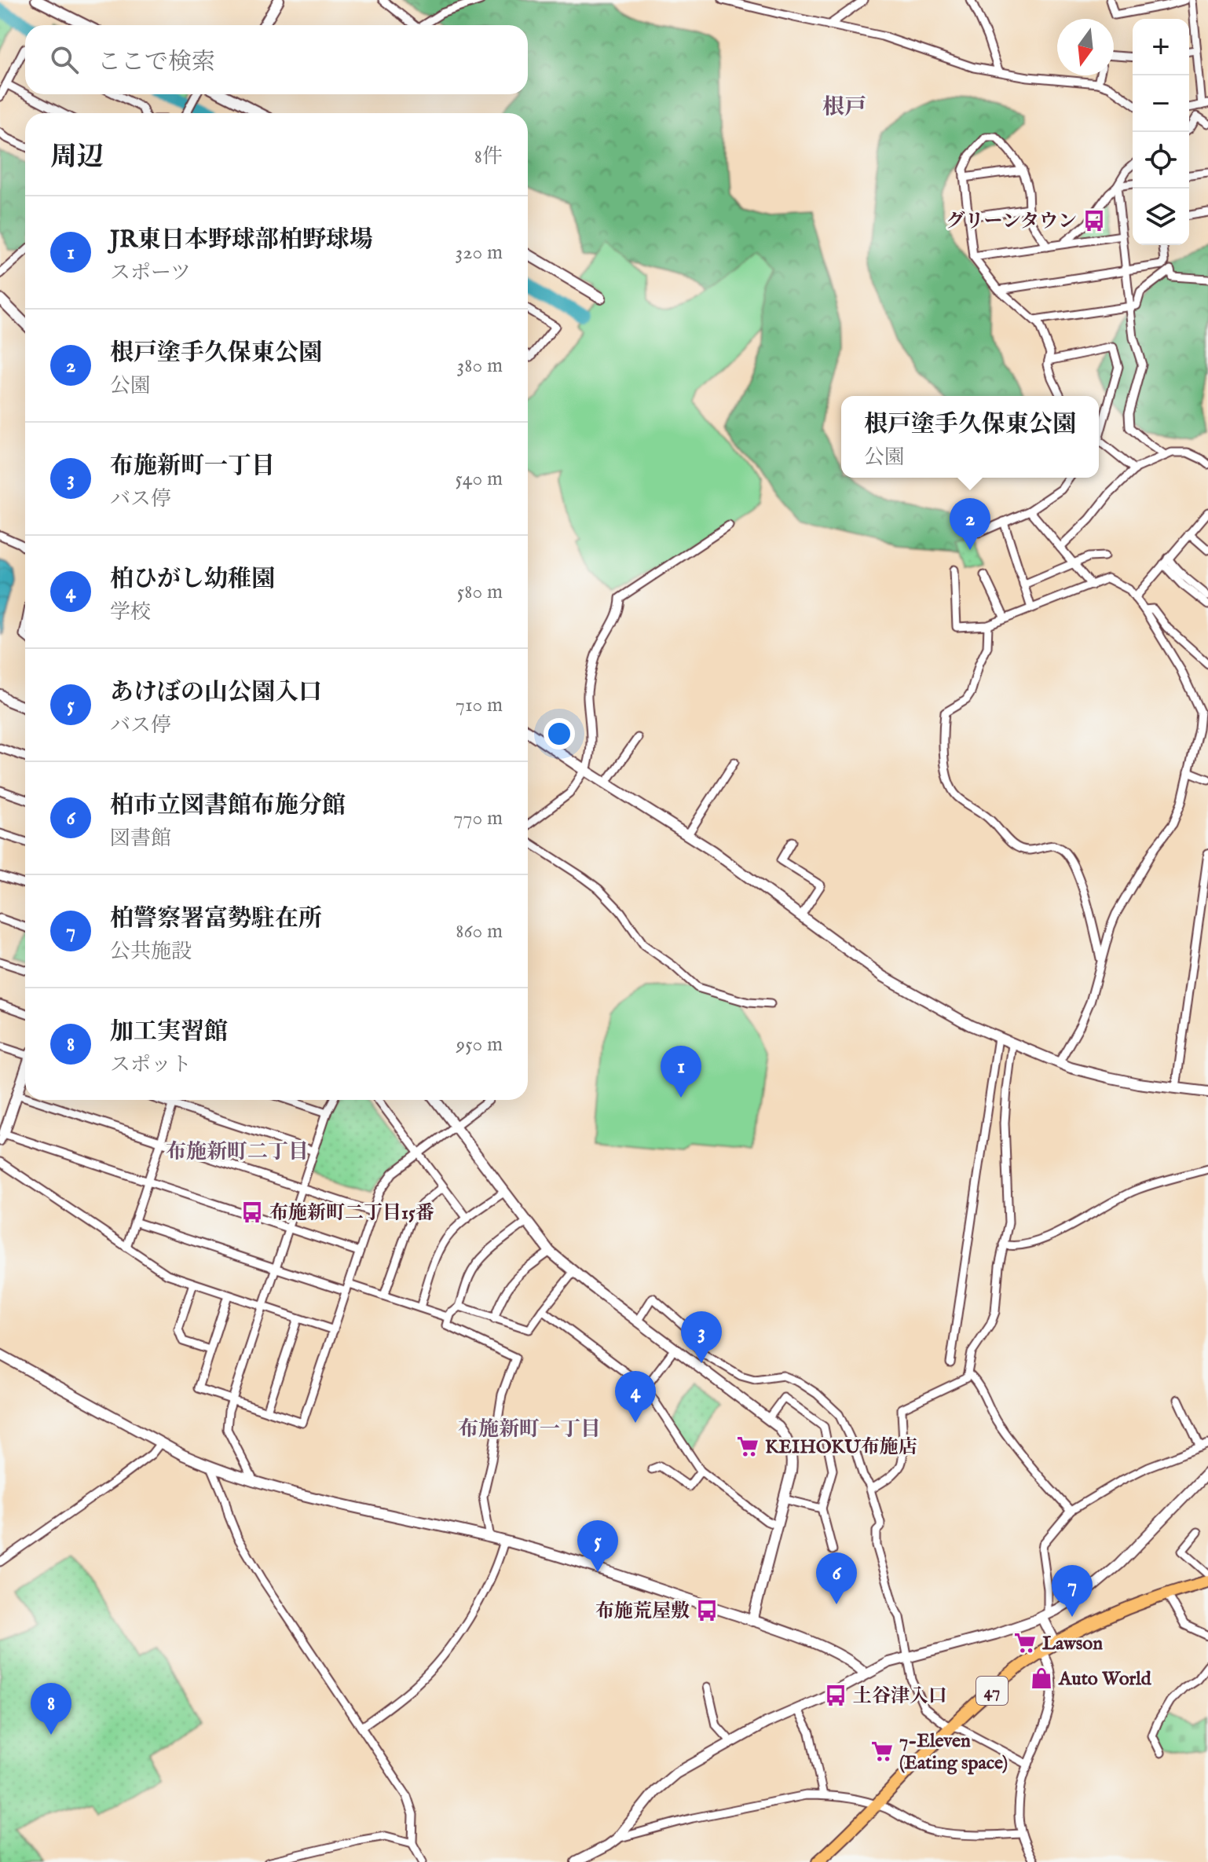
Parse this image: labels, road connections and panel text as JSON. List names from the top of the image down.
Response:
{
  "streets": {
    "main road": ["47"]
  },
  "districts": ["根戸", "布施新町二丁目", "布施新町一丁目"],
  "places": {
    "bus stop": [
      "グリーンタウン",
      "布施新町二丁目15番",
      "布施荒屋敷",
      "土谷津入口"
    ],
    "supermarket": ["KEIHOKU布施店", "Lawson", "7-Eleven (Eating space)"],
    "shop": ["Auto World"]
  },
  "north": "bottom",
  "page": {
    "map_buttons": ["+", "−"],
    "search": "ここで検索",
    "heading": ["周辺", "8件"],
    "list": [
      {
        "mark": "1",
        "name": "JR東日本野球部柏野球場",
        "note": "スポーツ",
        "value": "320 m"
      },
      {
        "mark": "2",
        "name": "根戸塗手久保東公園",
        "note": "公園",
        "value": "380 m"
      },
      {
        "mark": "3",
        "name": "布施新町一丁目",
        "note": "バス停",
        "value": "540 m"
      },
      {
        "mark": "4",
        "name": "柏ひがし幼稚園",
        "note": "学校",
        "value": "580 m"
      },
      {
        "mark": "5",
        "name": "あけぼの山公園入口",
        "note": "バス停",
        "value": "710 m"
      },
      {
        "mark": "6",
        "name": "柏市立図書館布施分館",
        "note": "図書館",
        "value": "770 m"
      },
      {
        "mark": "7",
        "name": "柏警察署富勢駐在所",
        "note": "公共施設",
        "value": "860 m"
      },
      {
        "mark": "8",
        "name": "加工実習館",
        "note": "スポット",
        "value": "950 m"
      }
    ],
    "popup": ["根戸塗手久保東公園", "公園"],
    "pins": [
      "2",
      "1",
      "3",
      "4",
      "5",
      "6",
      "7",
      "8"
    ]
  }
}
